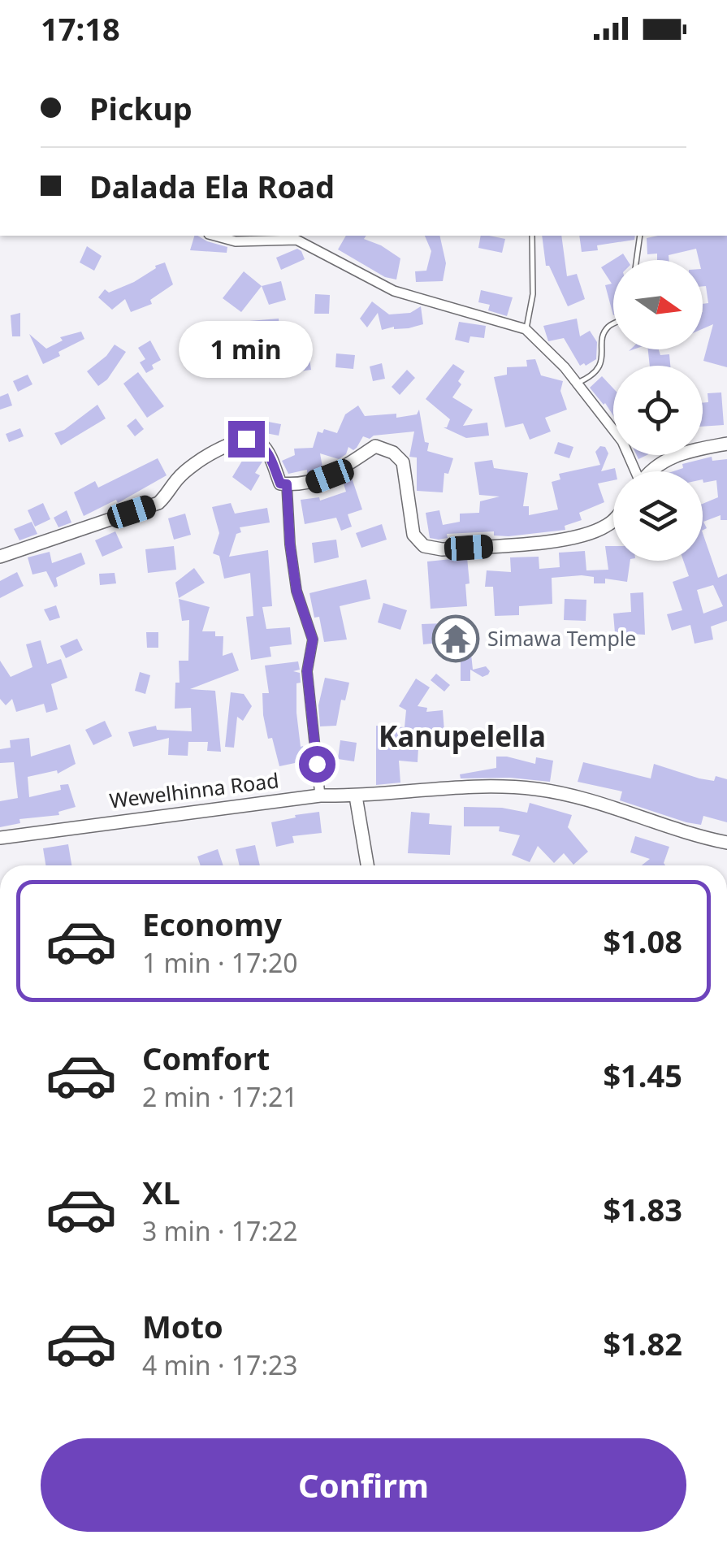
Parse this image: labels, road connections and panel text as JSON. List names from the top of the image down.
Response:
{
  "streets": {
    "street": ["Wewelhinna Road"]
  },
  "districts": ["Kanupelella"],
  "places": {
    "temple": ["Simawa Temple"]
  },
  "north": "right",
  "page": {
    "status": "17:18",
    "banner": ["Pickup", "Dalada Ela Road"],
    "bubble": "1 min",
    "list": [
      {
        "name": "Economy",
        "note": "1 min · 17:20",
        "value": "$1.08"
      },
      {
        "name": "Comfort",
        "note": "2 min · 17:21",
        "value": "$1.45"
      },
      {
        "name": "XL",
        "note": "3 min · 17:22",
        "value": "$1.83"
      },
      {
        "name": "Moto",
        "note": "4 min · 17:23",
        "value": "$1.82"
      }
    ],
    "buttons": "Confirm"
  }
}
